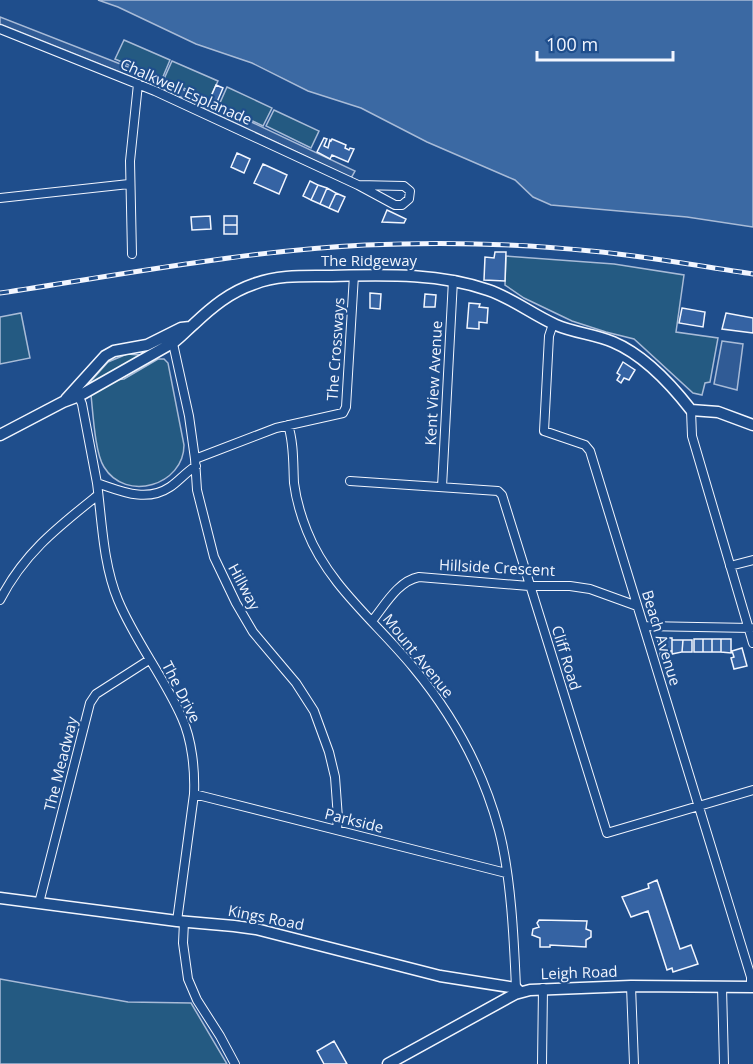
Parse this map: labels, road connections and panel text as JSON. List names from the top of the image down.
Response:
{
  "streets": {
    "street": [
      "Chalkwell Esplanade",
      "The Ridgeway",
      "The Crossways",
      "Kent View Avenue",
      "Hillside Crescent",
      "Hillway",
      "Beach Avenue",
      "Mount Avenue",
      "Cliff Road",
      "The Drive",
      "The Meadway",
      "Parkside",
      "Kings Road",
      "Leigh Road"
    ]
  },
  "crossings": [
    ["The Ridgeway", "The Crossways"],
    ["The Ridgeway", "Kent View Avenue"],
    ["The Ridgeway", "Hillway"],
    ["The Ridgeway", "Beach Avenue"],
    ["The Ridgeway", "The Drive"],
    ["The Crossways", "Hillway"],
    ["The Crossways", "Mount Avenue"],
    ["The Crossways", "The Drive"],
    ["Kent View Avenue", "Cliff Road"],
    ["Hillside Crescent", "Beach Avenue"],
    ["Hillside Crescent", "Mount Avenue"],
    ["Hillside Crescent", "Cliff Road"],
    ["Hillway", "Parkside"],
    ["Beach Avenue", "Cliff Road"],
    ["Beach Avenue", "Leigh Road"],
    ["Mount Avenue", "Parkside"],
    ["Mount Avenue", "Kings Road"],
    ["Mount Avenue", "Leigh Road"],
    ["The Drive", "The Meadway"],
    ["The Drive", "Parkside"],
    ["The Drive", "Kings Road"],
    ["The Meadway", "Kings Road"],
    ["Kings Road", "Leigh Road"]
  ],
  "scale_bar": "100 m"
}
